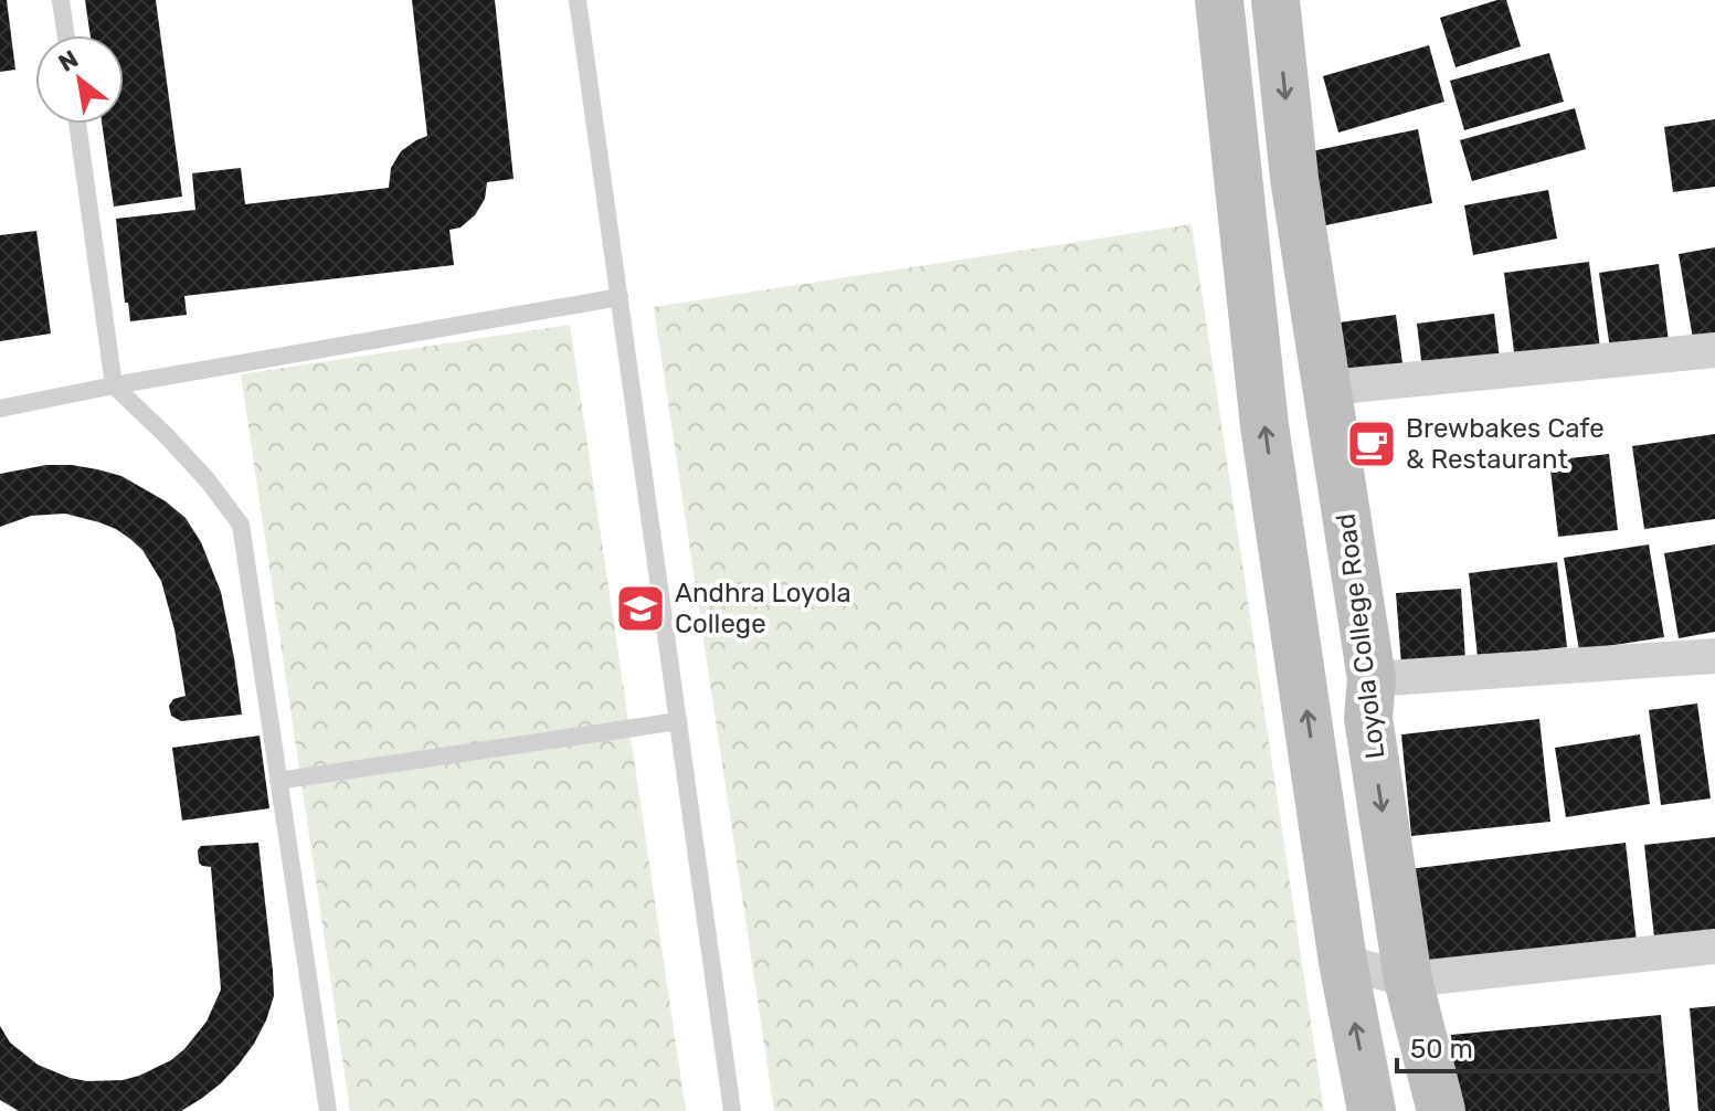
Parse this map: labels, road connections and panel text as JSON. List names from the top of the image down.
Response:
{
  "streets": {
    "street": ["Loyola College Road"]
  },
  "places": {
    "cafe": ["Brewbakes Cafe & Restaurant"],
    "school or university": ["Andhra Loyola College"]
  },
  "scale_bar": "50 m",
  "north": "top left"
}
